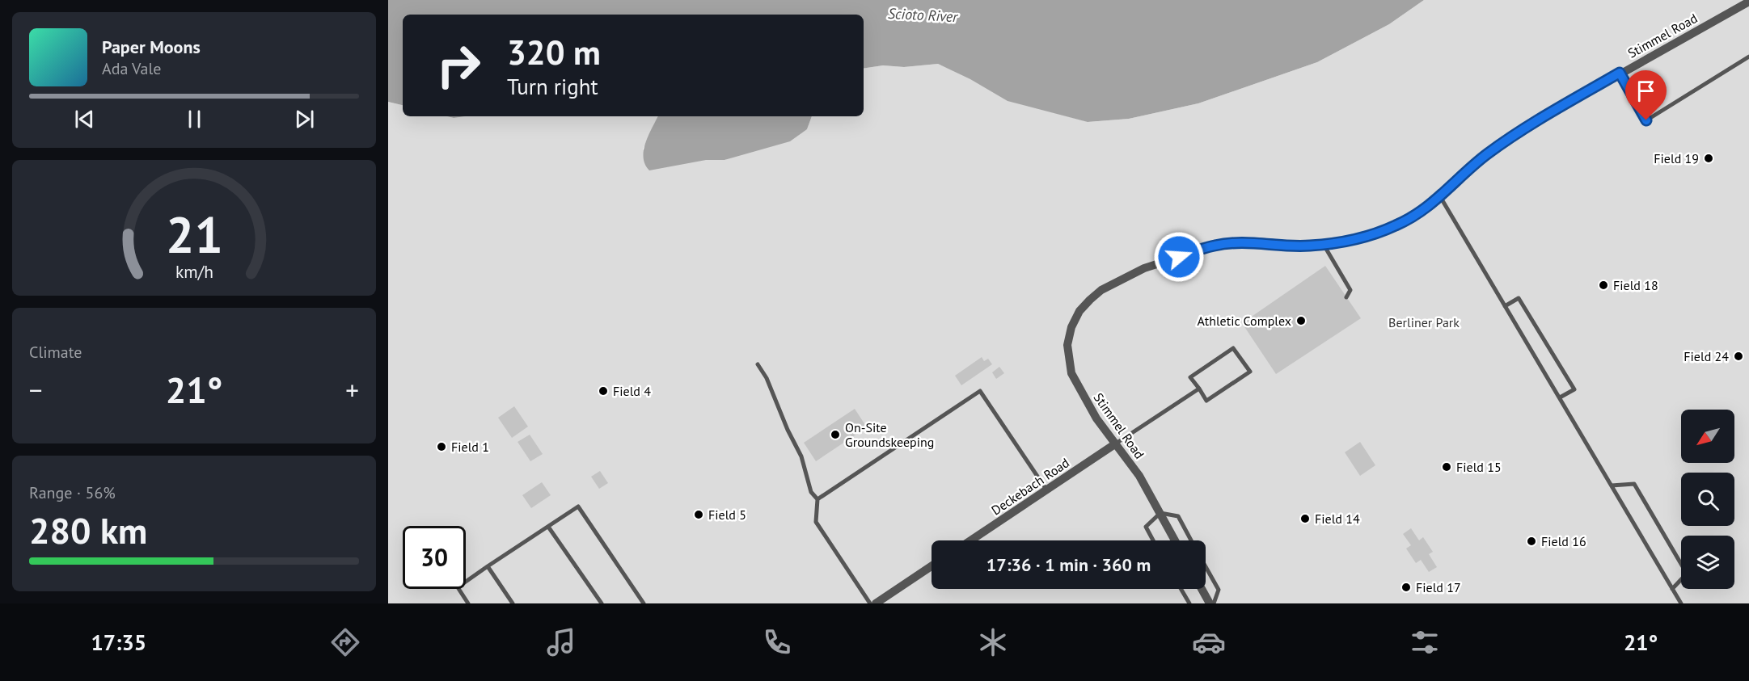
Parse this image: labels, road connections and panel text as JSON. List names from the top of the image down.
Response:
{
  "streets": {
    "street": ["Stimmel Road", "Deckebach Road"]
  },
  "crossings": [
    ["Stimmel Road", "Deckebach Road"]
  ],
  "water": ["Scioto River"],
  "parks": ["Berliner Park"],
  "places": [
    "Field 19",
    "Field 18",
    "Athletic Complex",
    "Field 24",
    "Field 4",
    "On-Site Groundskeeping",
    "Field 1",
    "Field 15",
    "Field 5",
    "Field 14",
    "Field 16",
    "Field 17"
  ],
  "north": "bottom left",
  "page": {
    "turn": ["320 m", "Turn right"],
    "song": ["Paper Moons", "Ada Vale"],
    "tile": [
      "Climate",
      ["Range · 56%", "280 km"]
    ],
    "heat": ["−", "21°", "+"],
    "limit": "30",
    "trip": "17:36 · 1 min · 360 m",
    "tabs": ["17:35", "21°"],
    "gauge": ["21", "km/h"]
  }
}
